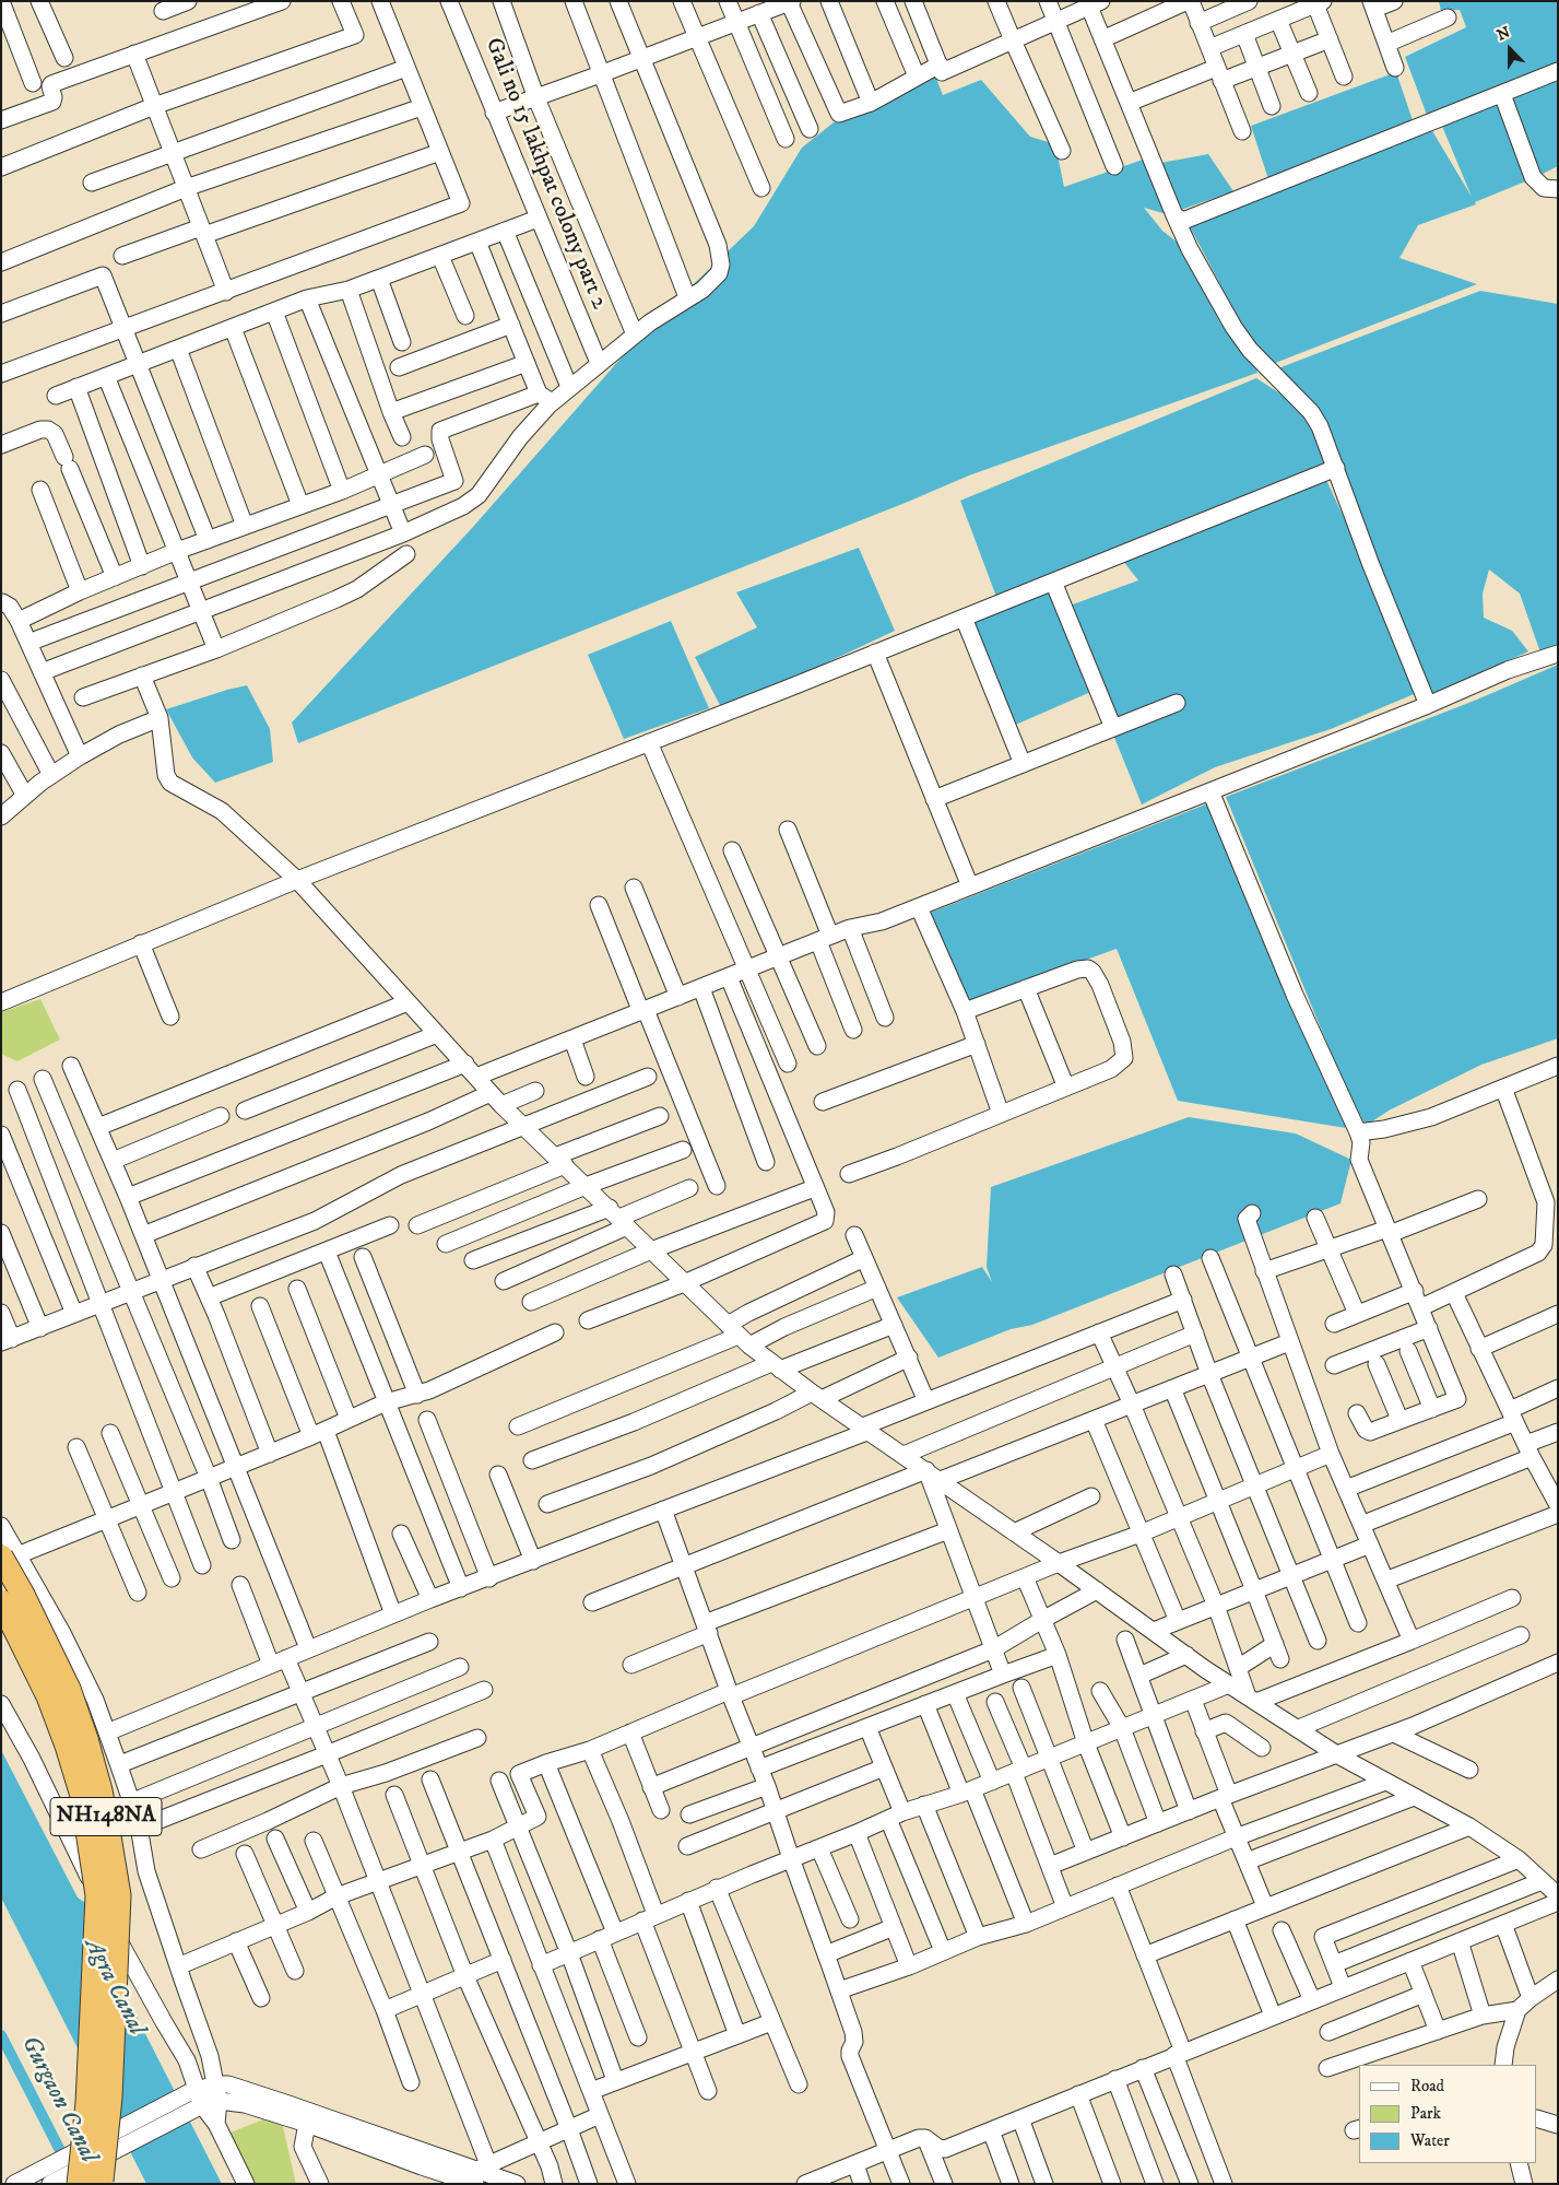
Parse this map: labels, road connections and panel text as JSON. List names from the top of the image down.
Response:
{
  "streets": {
    "highway": ["NH148NA"],
    "street": ["Gali no 15 lakhpat colony part 2"]
  },
  "water": ["Agra Canal", "Gurgaon Canal"],
  "legend": ["Road", "Park", "Water"],
  "north": "top"
}
